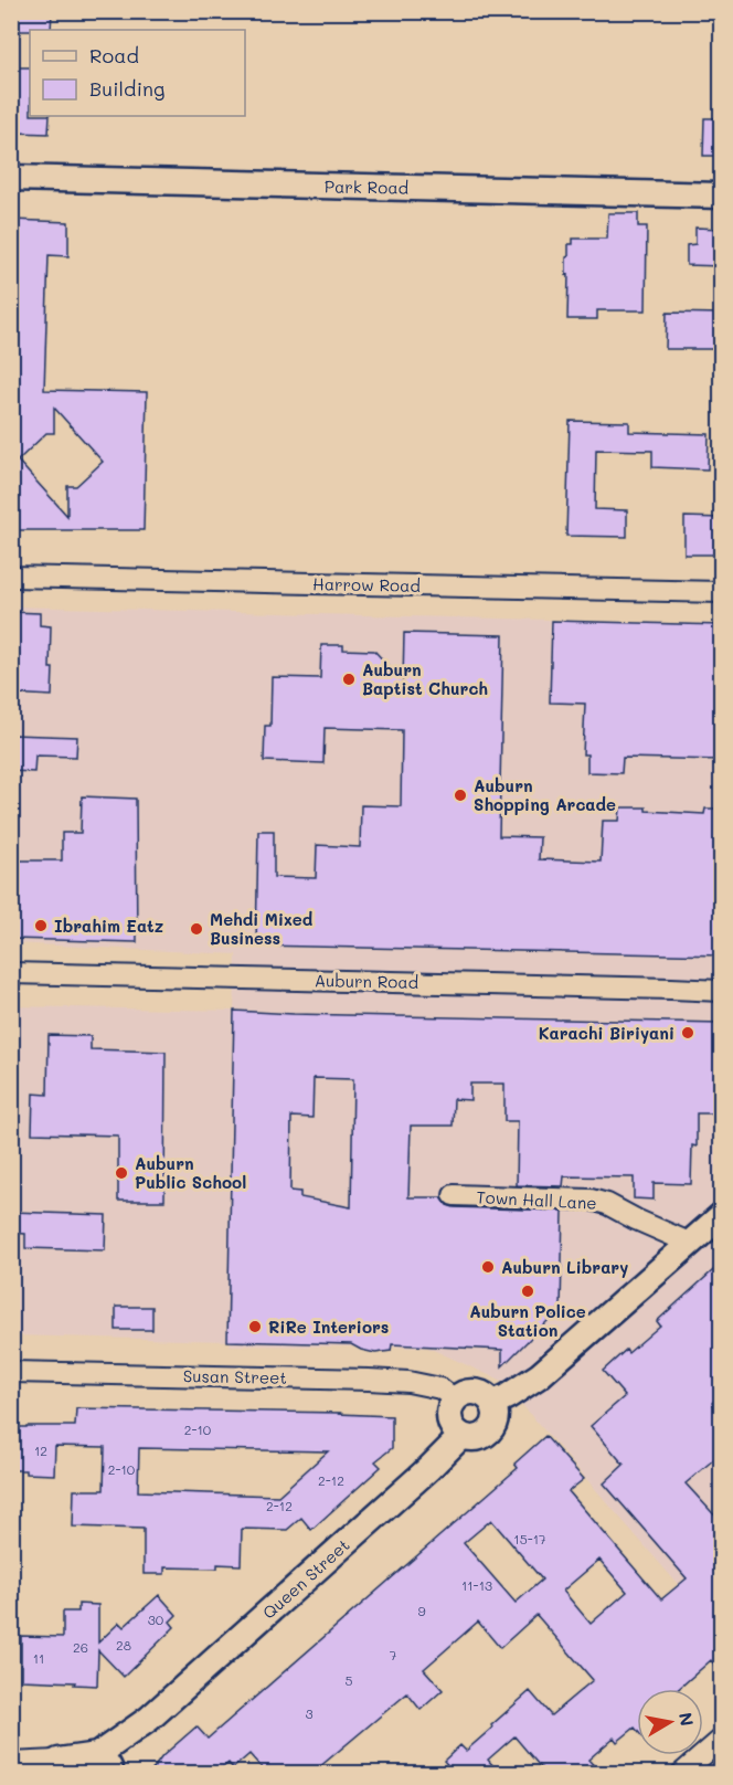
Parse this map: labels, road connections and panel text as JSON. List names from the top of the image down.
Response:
{
  "streets": {
    "street": [
      "Park Road",
      "Harrow Road",
      "Auburn Road",
      "Town Hall Lane",
      "Susan Street",
      "Queen Street"
    ]
  },
  "crossings": [
    ["Susan Street", "Queen Street"]
  ],
  "places": [
    "Auburn Baptist Church",
    "Auburn Shopping Arcade",
    "Ibrahim Eatz",
    "Mehdi Mixed Business",
    "Karachi Biriyani",
    "Auburn Public School",
    "Auburn Library",
    "Auburn Police Station",
    "RiRe Interiors"
  ],
  "house_numbers": [
    "2-10",
    "12",
    "2-10",
    "2-12",
    "2-12",
    "15-17",
    "11-13",
    "9",
    "30",
    "28",
    "26",
    "7",
    "11",
    "5",
    "3"
  ],
  "legend": ["Road", "Building"],
  "north": "right"
}
